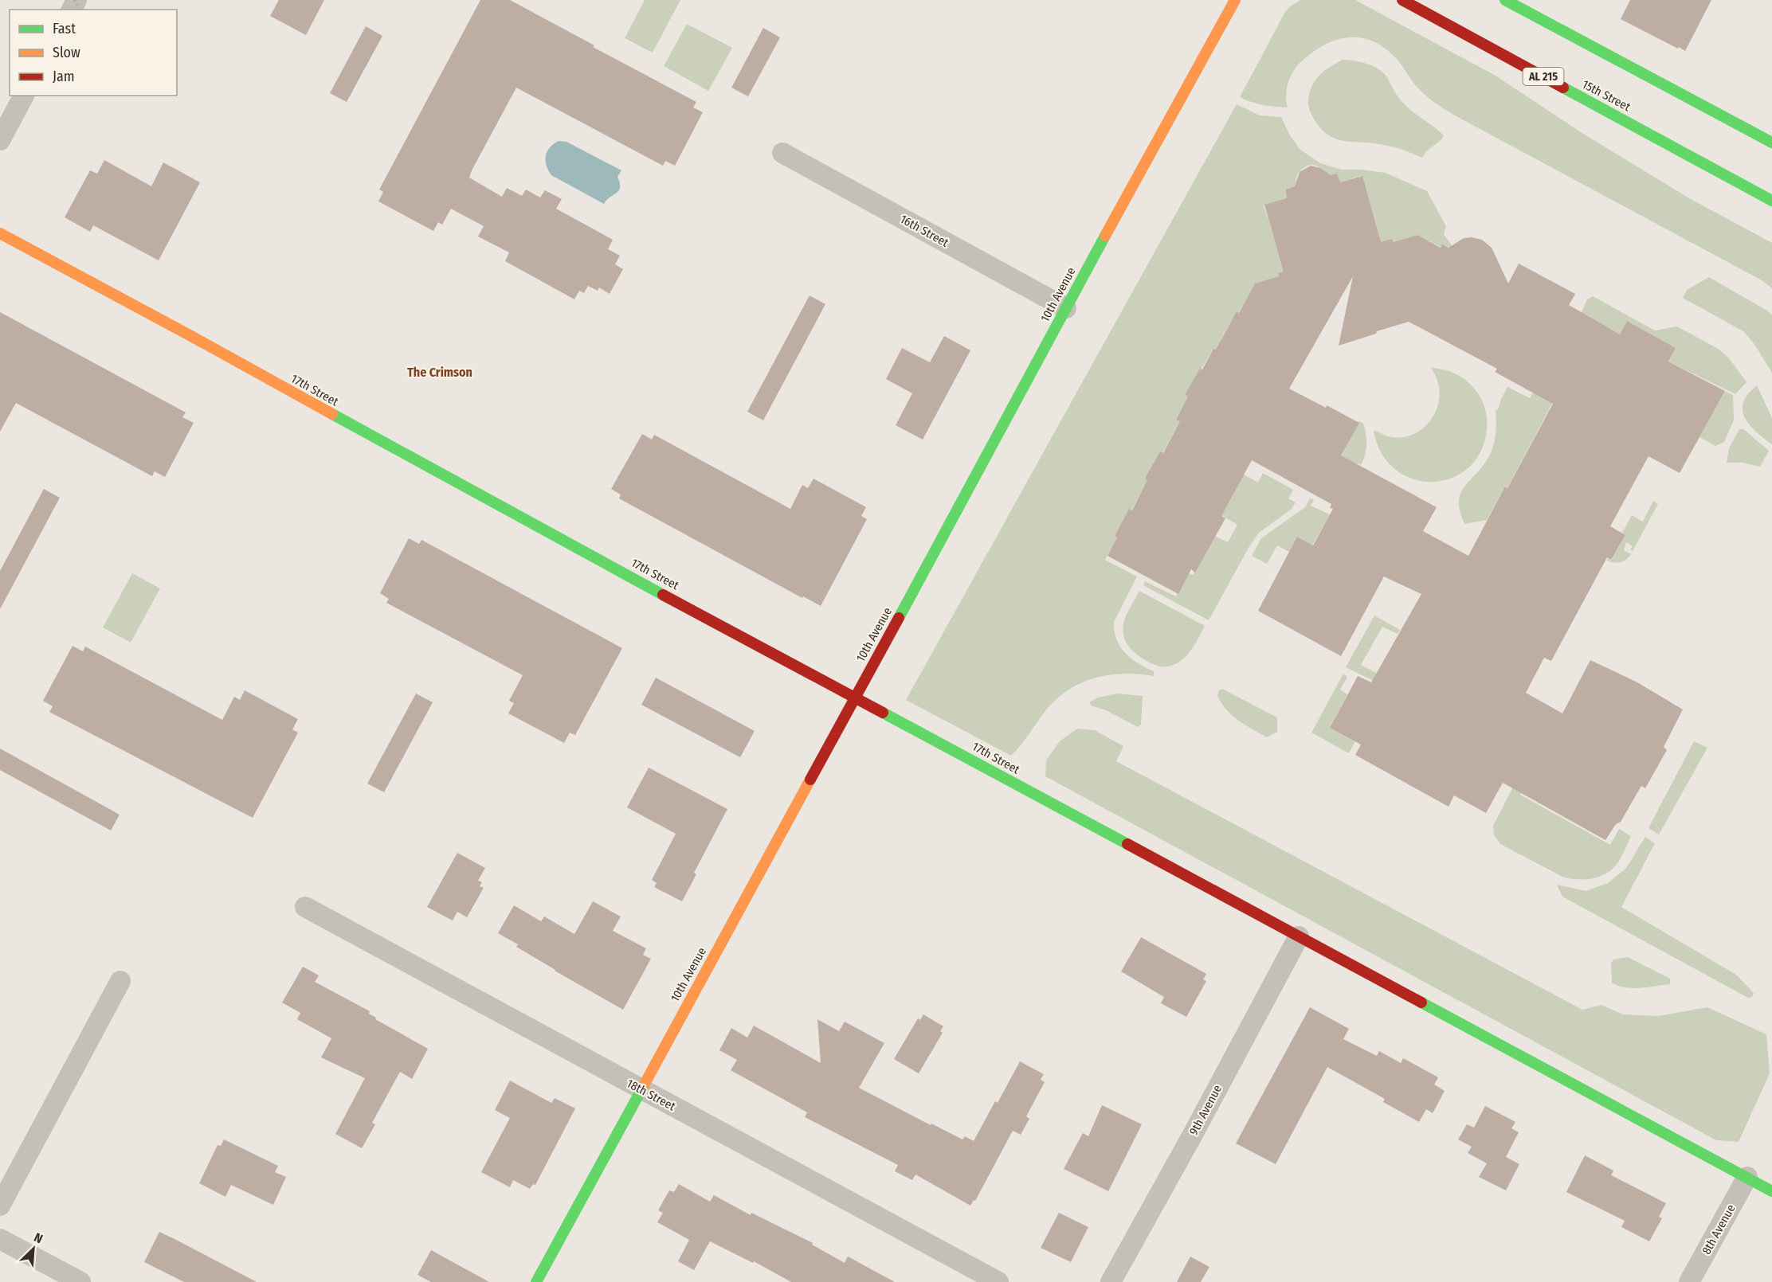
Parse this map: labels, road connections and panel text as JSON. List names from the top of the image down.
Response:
{
  "streets": {
    "main road": [
      "AL 215",
      "15th Street",
      "10th Avenue",
      "17th Street"
    ],
    "street": [
      "16th Street",
      "18th Street",
      "9th Avenue",
      "8th Avenue"
    ]
  },
  "crossings": [
    ["16th Street", "10th Avenue"],
    ["10th Avenue", "17th Street"],
    ["10th Avenue", "18th Street"],
    ["17th Street", "9th Avenue"],
    ["17th Street", "8th Avenue"]
  ],
  "districts": ["The Crimson"],
  "legend": ["Fast", "Slow", "Jam"],
  "north": "top right"
}
